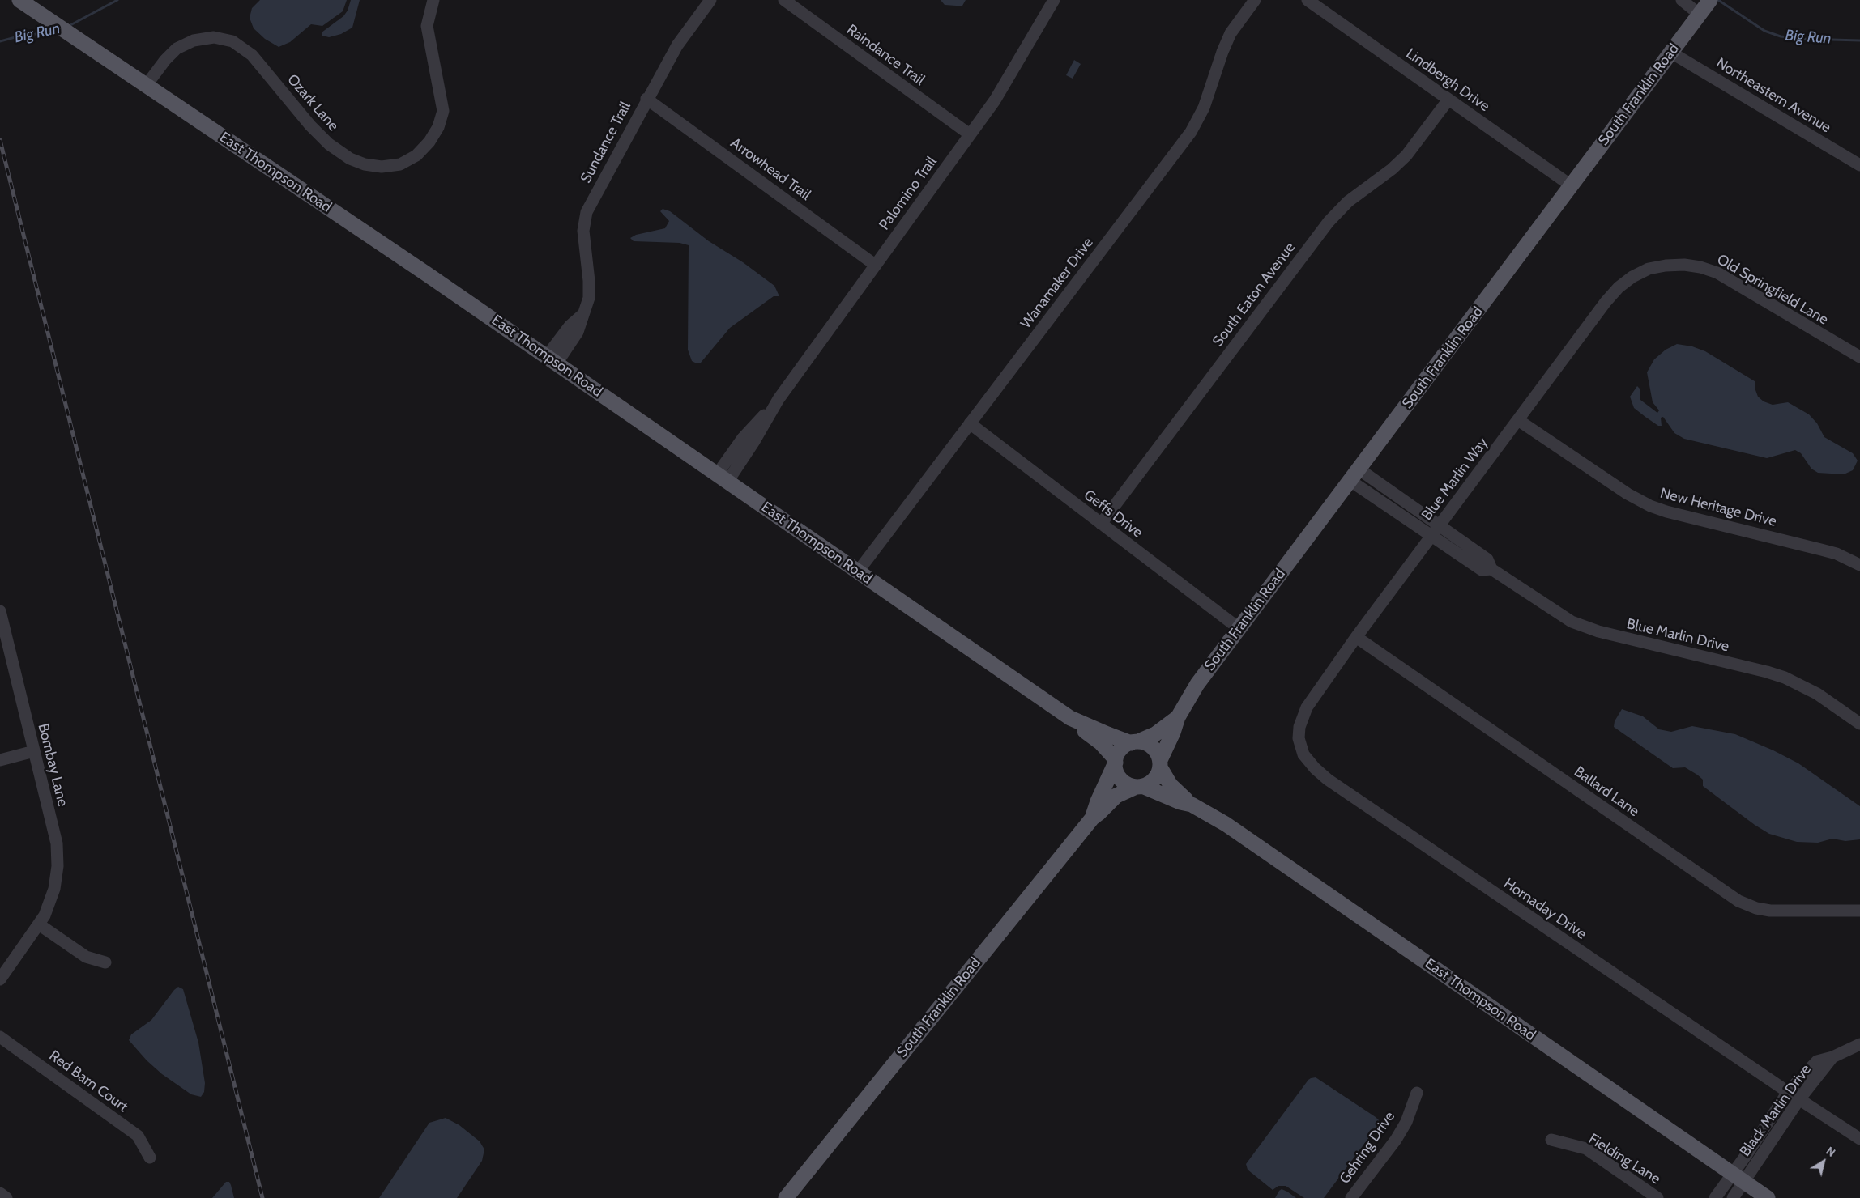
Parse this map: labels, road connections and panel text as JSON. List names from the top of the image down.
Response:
{
  "streets": {
    "main road": ["South Franklin Road", "East Thompson Road"],
    "street": [
      "Raindance Trail",
      "Lindbergh Drive",
      "Northeastern Avenue",
      "Ozark Lane",
      "Sundance Trail",
      "Arrowhead Trail",
      "Palomino Trail",
      "Wanamaker Drive",
      "Old Springfield Lane",
      "South Eaton Avenue",
      "Blue Marlin Way",
      "New Heritage Drive",
      "Geffs Drive",
      "Blue Marlin Drive",
      "Bombay Lane",
      "Ballard Lane",
      "Hornaday Drive",
      "Red Barn Court",
      "Black Marlin Drive",
      "Gehring Drive",
      "Fielding Lane"
    ]
  },
  "crossings": [
    ["Raindance Trail", "Palomino Trail"],
    ["Lindbergh Drive", "South Franklin Road"],
    ["Lindbergh Drive", "South Eaton Avenue"],
    ["South Franklin Road", "Northeastern Avenue"],
    ["South Franklin Road", "East Thompson Road"],
    ["South Franklin Road", "Geffs Drive"],
    ["South Franklin Road", "Blue Marlin Drive"],
    ["Ozark Lane", "East Thompson Road"],
    ["Sundance Trail", "Arrowhead Trail"],
    ["Sundance Trail", "East Thompson Road"],
    ["Arrowhead Trail", "Palomino Trail"],
    ["East Thompson Road", "Palomino Trail"],
    ["East Thompson Road", "Wanamaker Drive"],
    ["East Thompson Road", "Black Marlin Drive"],
    ["Wanamaker Drive", "Geffs Drive"],
    ["Old Springfield Lane", "Blue Marlin Way"],
    ["South Eaton Avenue", "Geffs Drive"],
    ["Blue Marlin Way", "New Heritage Drive"],
    ["Blue Marlin Way", "Blue Marlin Drive"],
    ["Blue Marlin Way", "Ballard Lane"],
    ["Blue Marlin Way", "Hornaday Drive"],
    ["Hornaday Drive", "Black Marlin Drive"]
  ],
  "water": ["Big Run"],
  "north": "top right"
}
